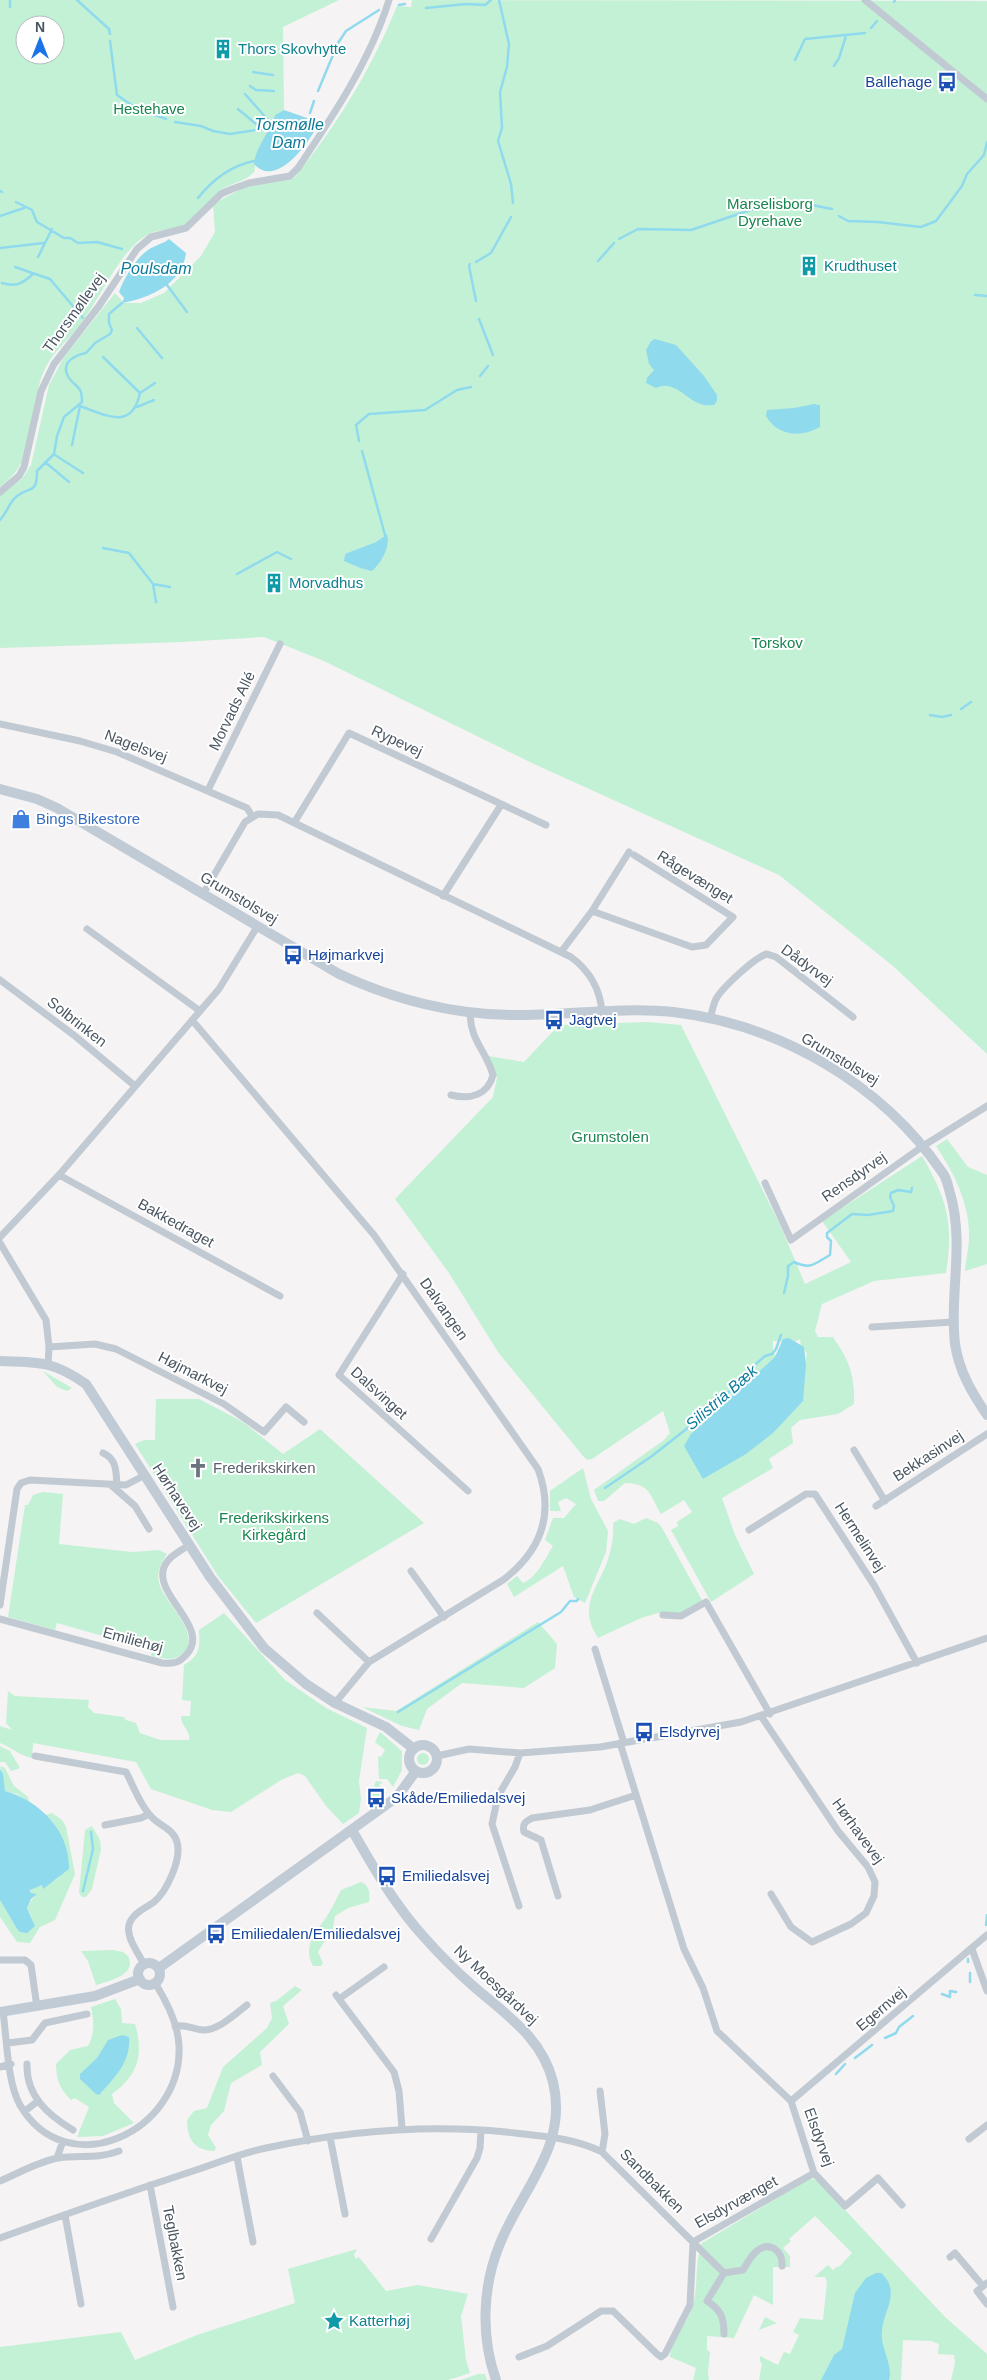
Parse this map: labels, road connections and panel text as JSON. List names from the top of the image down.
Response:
{
  "streets": {
    "street": [
      "Thorsmøllevej",
      "Morvads Allé",
      "Rypevej",
      "Nagelsvej",
      "Rågevænget",
      "Grumstolsvej",
      "Dådyrvej",
      "Solbrinken",
      "Rensdyrvej",
      "Bakkedraget",
      "Dalvangen",
      "Højmarkvej",
      "Dalsvinget",
      "Bekkasinvej",
      "Hørhavevej",
      "Hermelinvej",
      "Emiliehøj",
      "Ny Moesgårdvej",
      "Egernvej",
      "Elsdyrvej",
      "Sandbakken",
      "Elsdyrvænget",
      "Teglbakken"
    ]
  },
  "crossings": [
    ["Morvads Allé", "Nagelsvej"],
    ["Grumstolsvej", "Dådyrvej"],
    ["Grumstolsvej", "Rensdyrvej"],
    ["Dalvangen", "Dalsvinget"],
    ["Dalvangen", "Hørhavevej"],
    ["Hørhavevej", "Emiliehøj"],
    ["Ny Moesgårdvej", "Sandbakken"],
    ["Egernvej", "Elsdyrvej"],
    ["Elsdyrvej", "Elsdyrvænget"],
    ["Sandbakken", "Elsdyrvænget"]
  ],
  "water": ["Torsmølle Dam", "Poulsdam", "Silistria Bæk"],
  "parks": [
    "Hestehave",
    "Marselisborg Dyrehave",
    "Torskov",
    "Grumstolen",
    "Frederikskirkens Kirkegård"
  ],
  "places": {
    "building": ["Thors Skovhytte", "Krudthuset", "Morvadhus"],
    "bus stop": [
      "Ballehage",
      "Højmarkvej",
      "Jagtvej",
      "Elsdyrvej",
      "Skåde/Emiliedalsvej",
      "Emiliedalsvej",
      "Emiliedalen/Emiliedalsvej"
    ],
    "shop": ["Bings Bikestore"],
    "church": ["Frederikskirken"],
    "place": ["Katterhøj"]
  },
  "north": "top"
}
